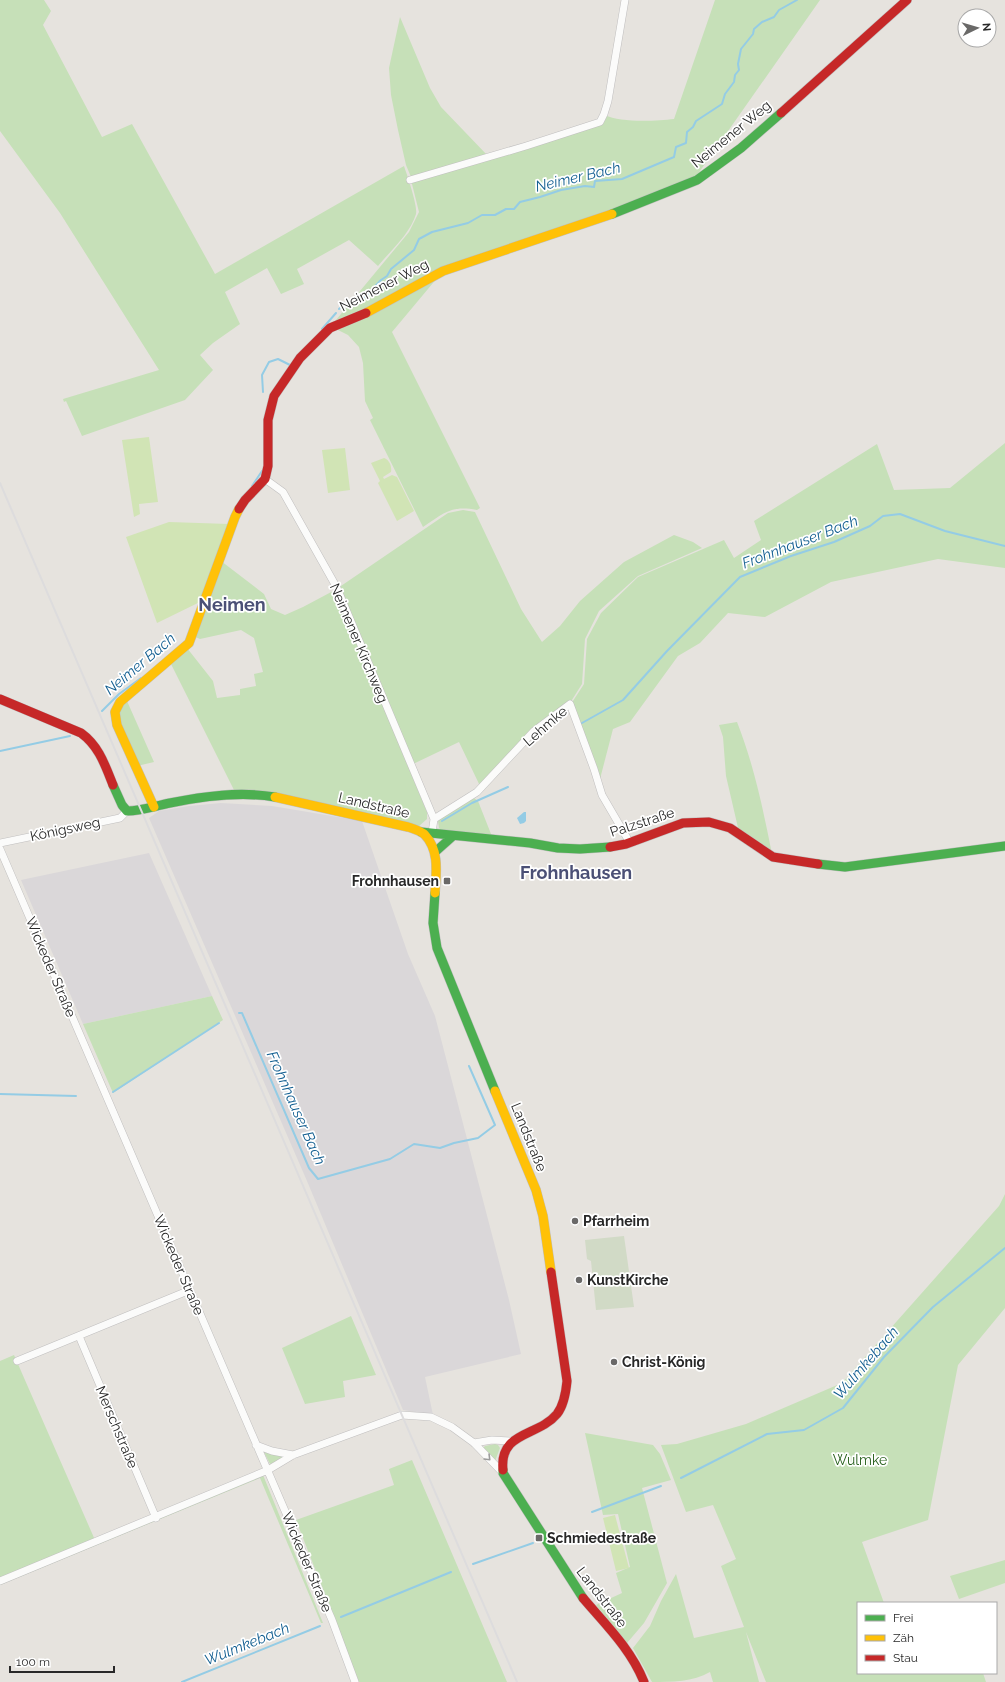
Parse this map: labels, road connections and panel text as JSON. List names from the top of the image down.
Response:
{
  "streets": {
    "street": [
      "Neimener Weg",
      "Neimener Kirchweg",
      "Lehmke",
      "Landstraße",
      "Palzstraße",
      "Königsweg",
      "Wickeder Straße",
      "Merschstraße"
    ]
  },
  "crossings": [
    ["Neimener Weg", "Neimener Kirchweg"],
    ["Neimener Kirchweg", "Lehmke"],
    ["Lehmke", "Palzstraße"],
    ["Landstraße", "Palzstraße"],
    ["Landstraße", "Königsweg"]
  ],
  "districts": ["Neimen", "Frohnhausen"],
  "water": ["Neimer Bach", "Frohnhauser Bach", "Wulmkebach"],
  "parks": ["Wulmke"],
  "places": {
    "transit": ["Frohnhausen", "Schmiedestraße"],
    "other": ["Pfarrheim", "KunstKirche", "Christ-König"]
  },
  "legend": ["Frei", "Zäh", "Stau"],
  "scale_bar": "100 m",
  "north": "right"
}
